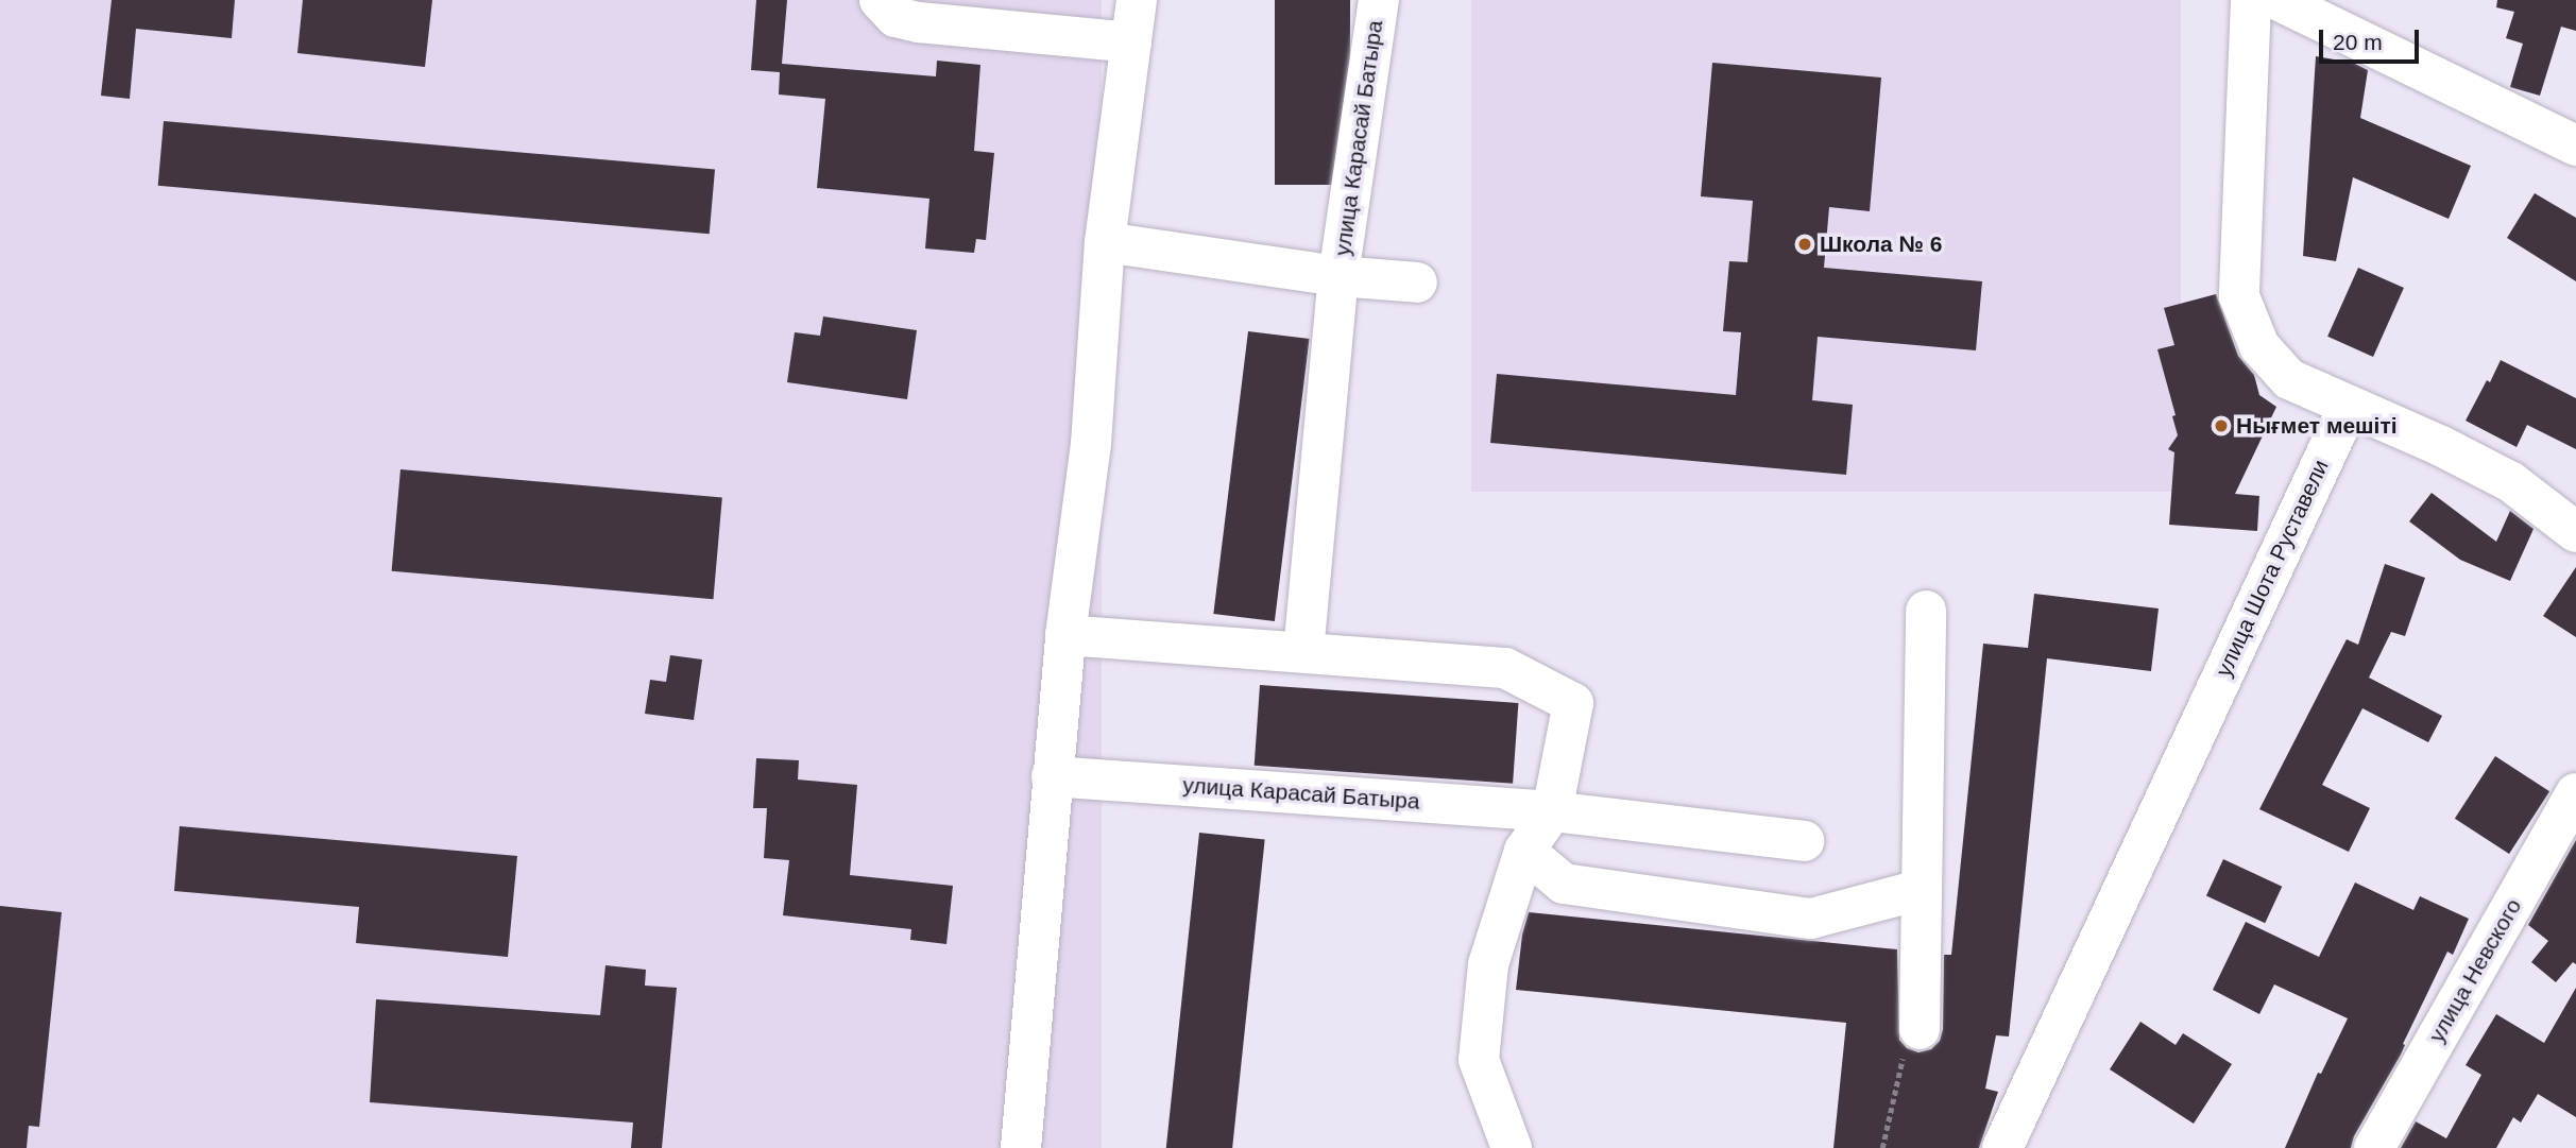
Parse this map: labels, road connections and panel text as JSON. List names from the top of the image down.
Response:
{
  "streets": {
    "street": ["улица Карасай Батыра", "улица Шота Руставели", "улица Невского"]
  },
  "places": ["Школа № 6", "Нығмет мешіті"],
  "scale_bar": "20 m"
}
